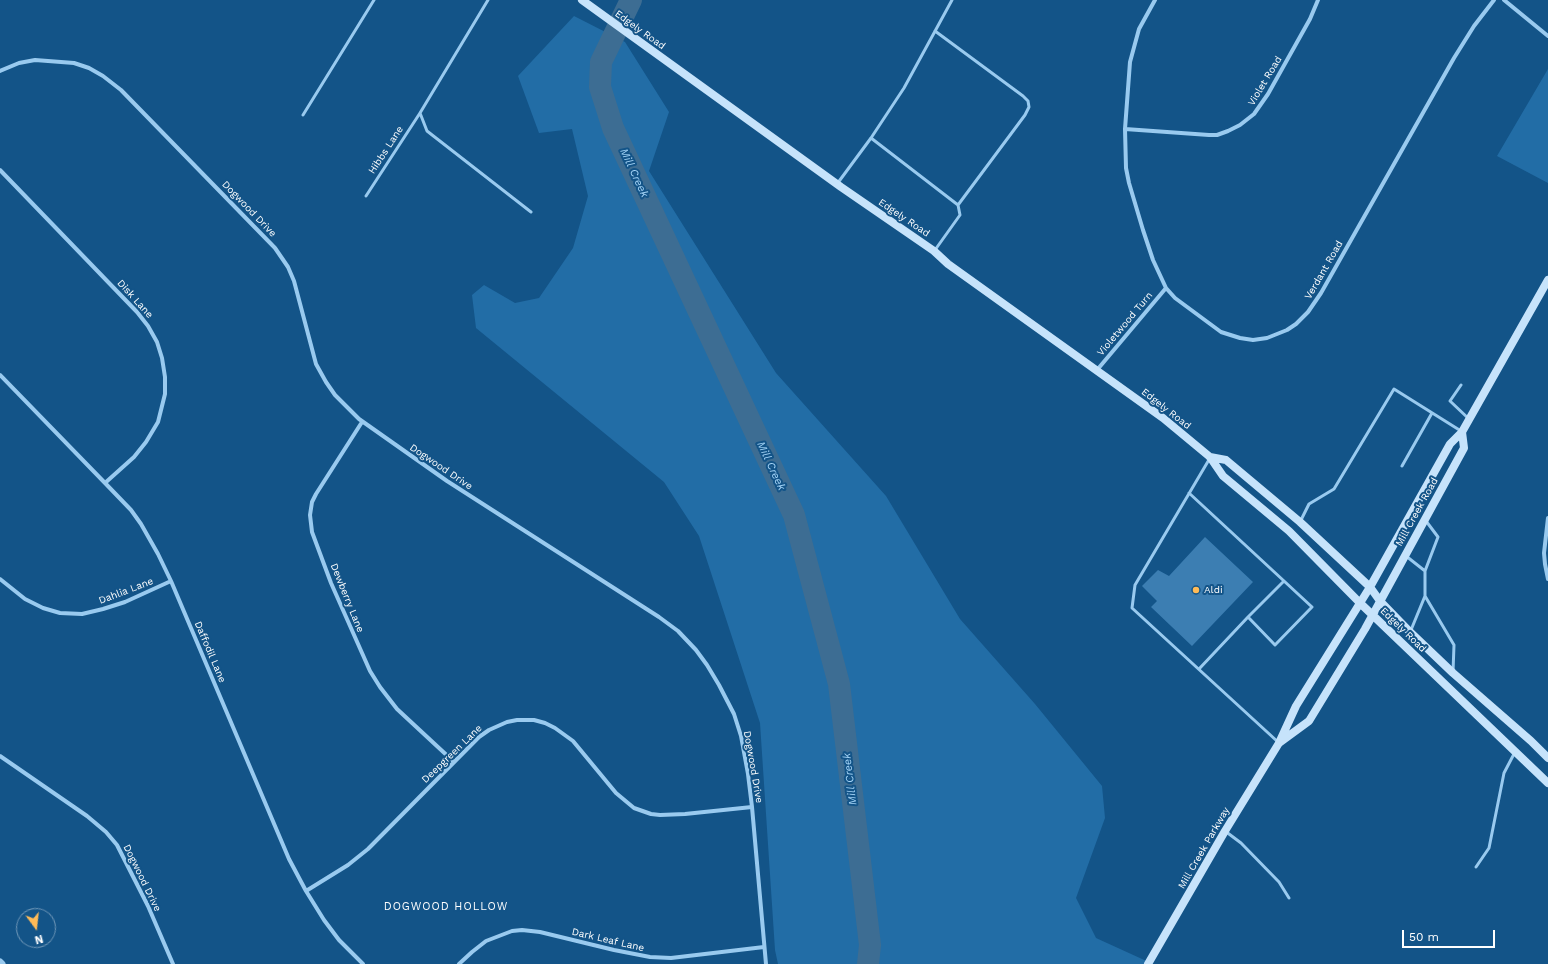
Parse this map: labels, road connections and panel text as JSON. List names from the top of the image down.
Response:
{
  "streets": {
    "main road": ["Edgely Road", "Mill Creek Road", "Mill Creek Parkway"],
    "street": [
      "Violet Road",
      "Dogwood Drive",
      "Verdant Road",
      "Disk Lane",
      "Violetwood Turn",
      "Dahlia Lane",
      "Dewberry Lane",
      "Daffodil Lane",
      "Deepgreen Lane",
      "Dark Leaf Lane"
    ],
    "lane": ["Hibbs Lane"]
  },
  "crossings": [
    ["Edgely Road", "Violetwood Turn"],
    ["Edgely Road", "Mill Creek Road"],
    ["Edgely Road", "Mill Creek Parkway"],
    ["Violet Road", "Verdant Road"],
    ["Dogwood Drive", "Dewberry Lane"],
    ["Dogwood Drive", "Deepgreen Lane"],
    ["Dogwood Drive", "Dark Leaf Lane"],
    ["Verdant Road", "Violetwood Turn"],
    ["Disk Lane", "Daffodil Lane"],
    ["Mill Creek Road", "Mill Creek Parkway"],
    ["Dahlia Lane", "Daffodil Lane"],
    ["Dewberry Lane", "Deepgreen Lane"],
    ["Daffodil Lane", "Deepgreen Lane"]
  ],
  "districts": ["DOGWOOD HOLLOW"],
  "water": ["Mill Creek"],
  "places": ["Aldi"],
  "scale_bar": "50 m",
  "north": "bottom"
}
